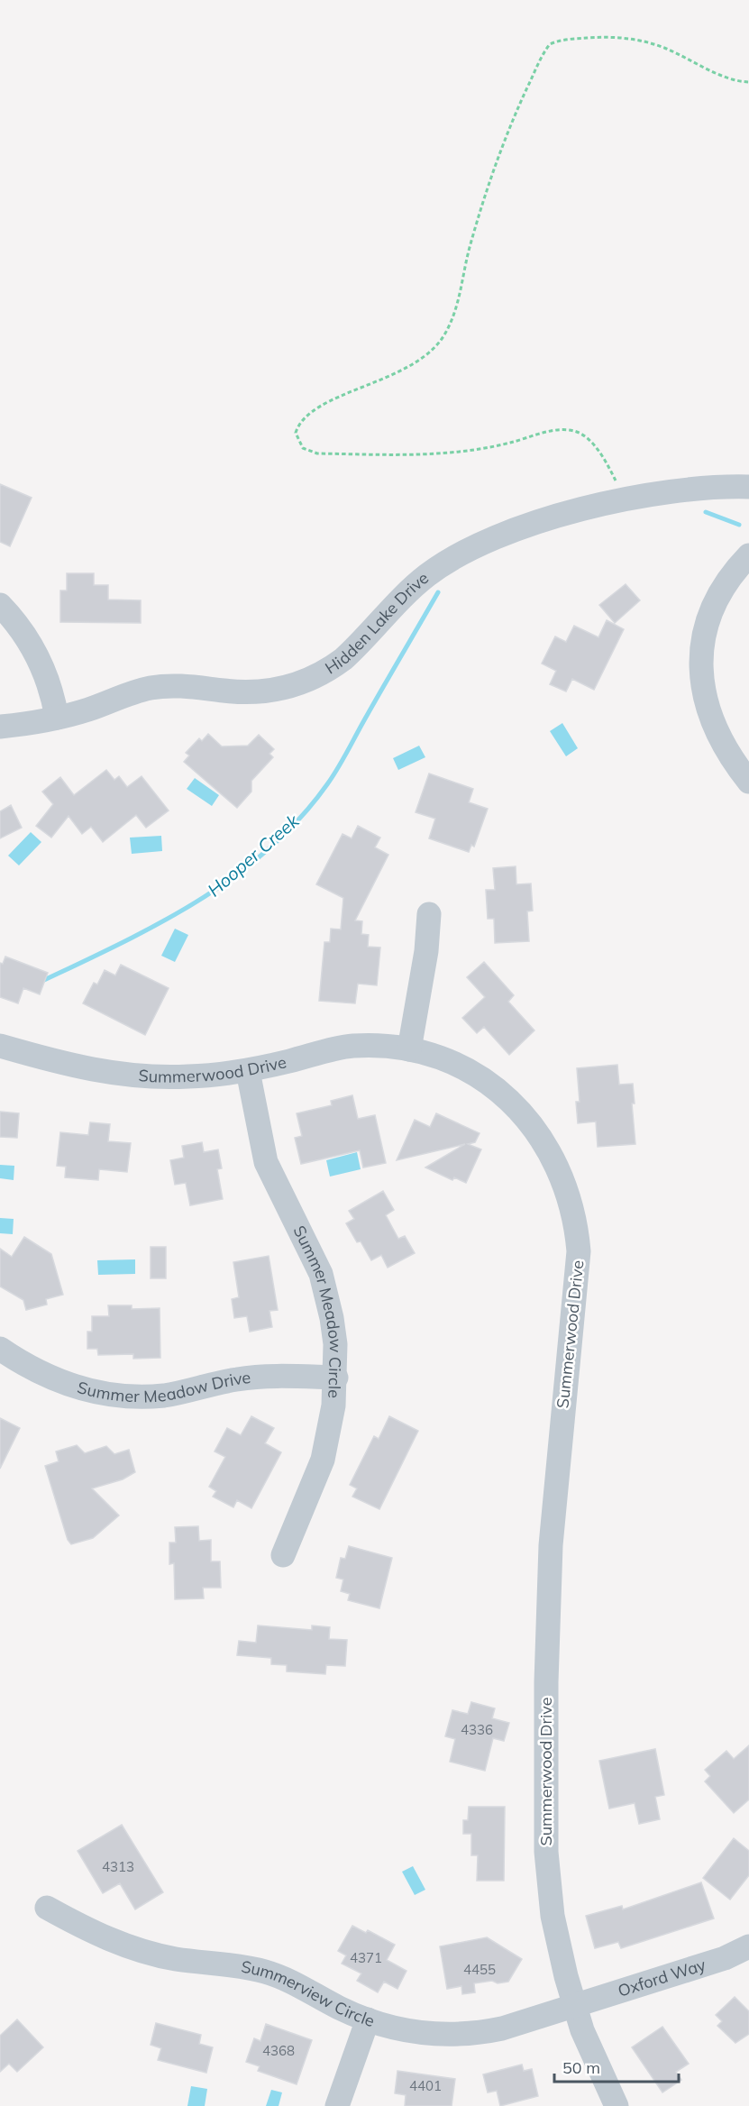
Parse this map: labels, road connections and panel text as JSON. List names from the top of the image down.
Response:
{
  "streets": {
    "street": [
      "Hidden Lake Drive",
      "Summerwood Drive",
      "Summer Meadow Circle",
      "Summer Meadow Drive",
      "Oxford Way",
      "Summerview Circle"
    ]
  },
  "crossings": [
    ["Summerwood Drive", "Summer Meadow Circle"],
    ["Summerwood Drive", "Oxford Way"],
    ["Summerwood Drive", "Summerview Circle"],
    ["Summer Meadow Circle", "Summer Meadow Drive"],
    ["Oxford Way", "Summerview Circle"]
  ],
  "water": ["Hooper Creek"],
  "house_numbers": [
    "4336",
    "4313",
    "4371",
    "4455",
    "4368",
    "4401"
  ],
  "scale_bar": "50 m"
}
